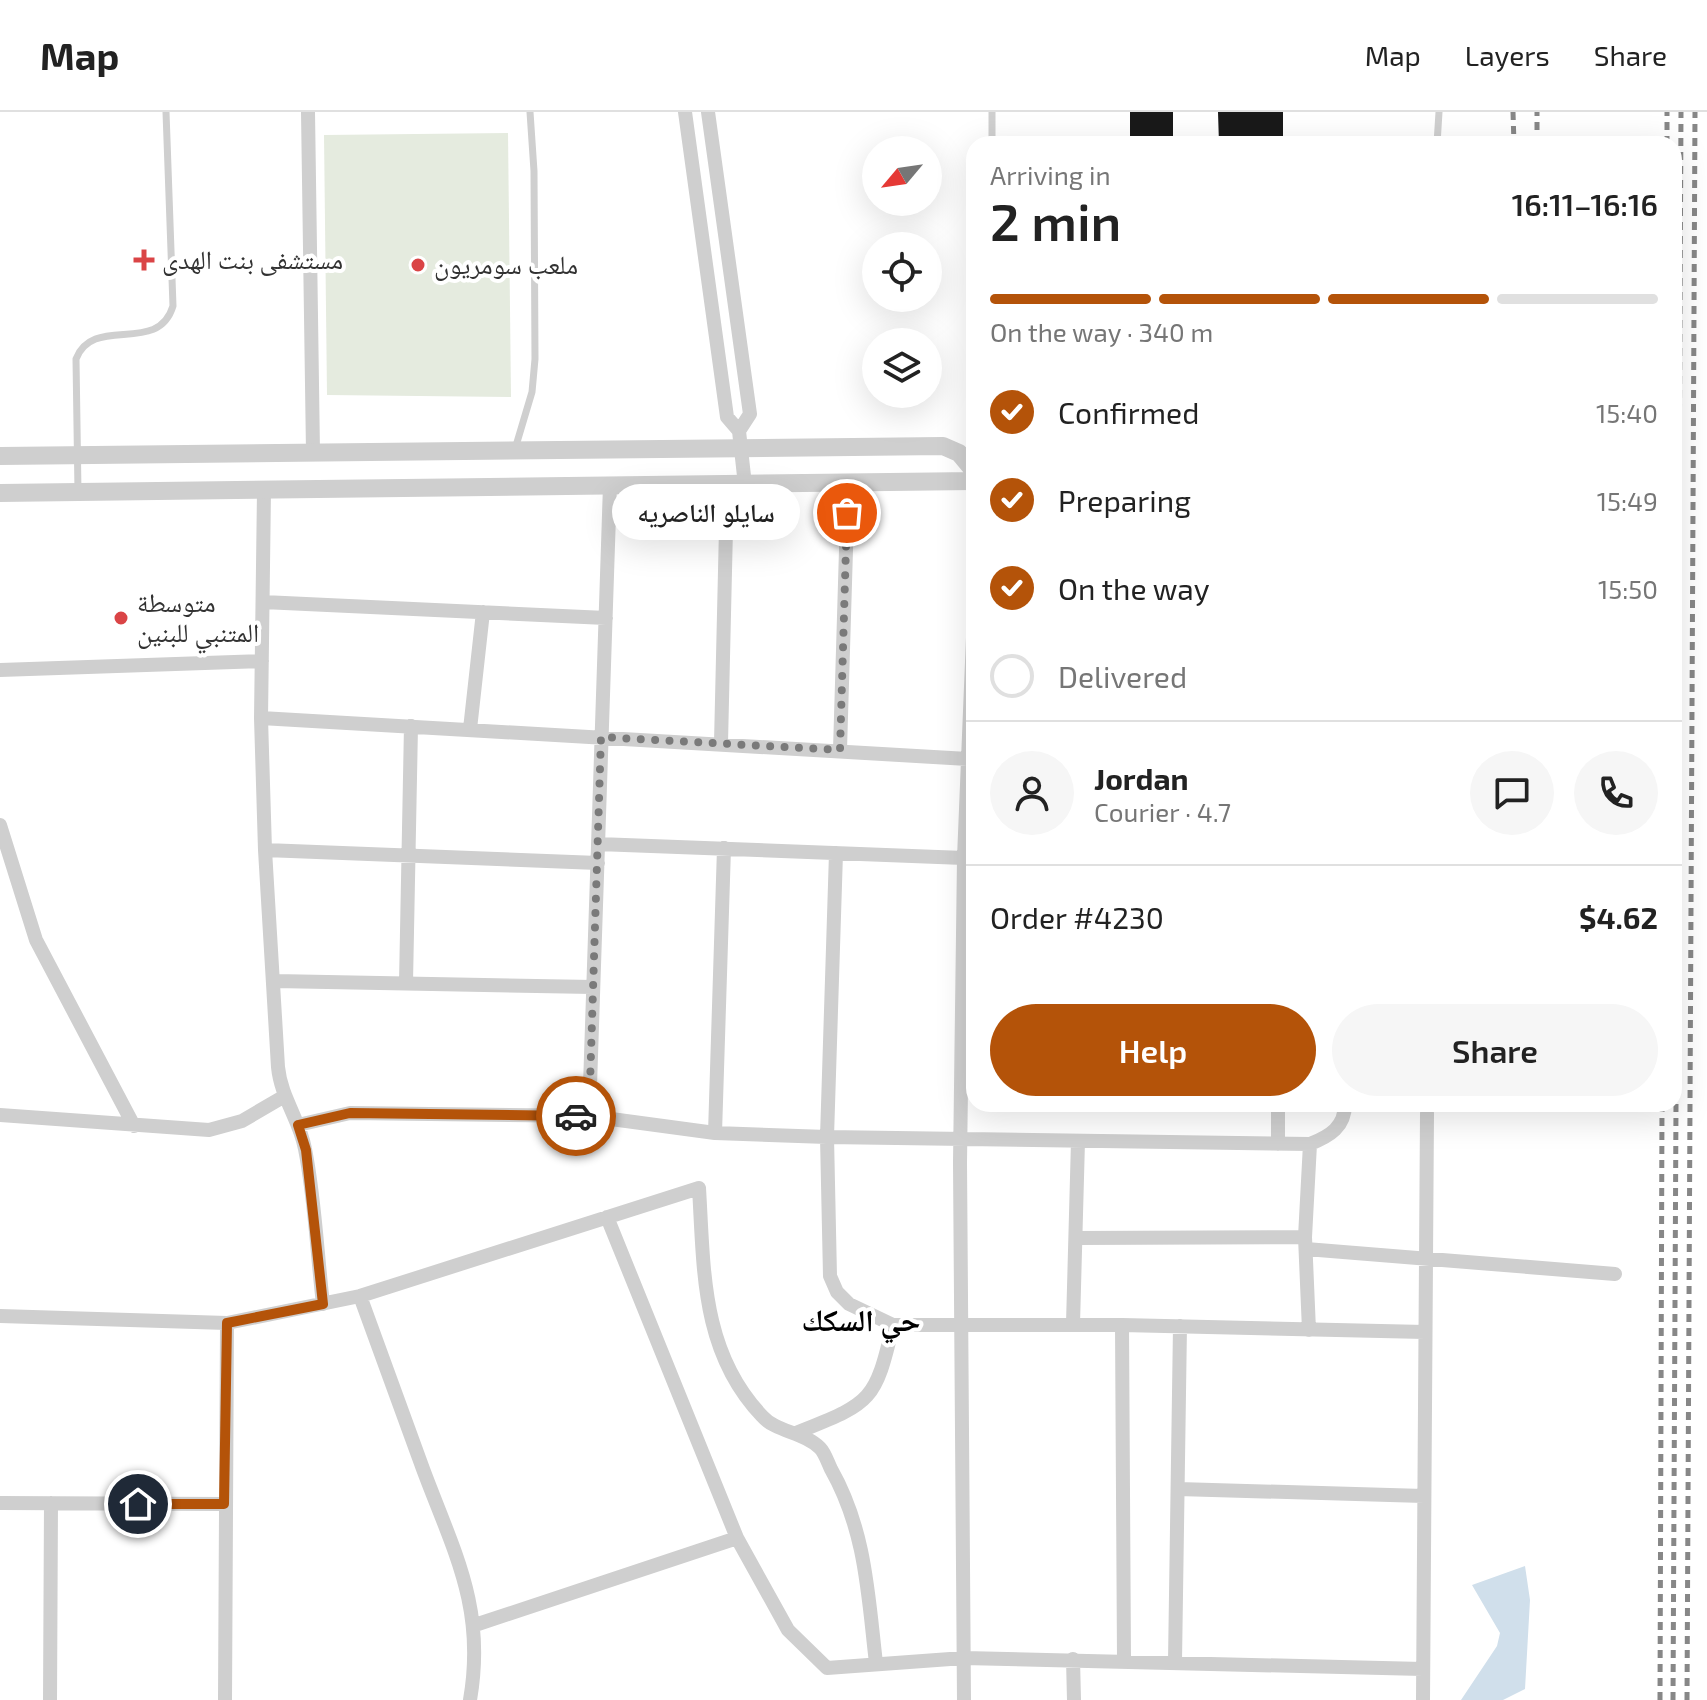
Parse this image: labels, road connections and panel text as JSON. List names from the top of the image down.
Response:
{
  "districts": ["حي السكك"],
  "places": {
    "health": ["مستشفى بنت الهدى"],
    "other": ["ملعب سومريون", "سايلو الناصريه", "متوسطة المتنبي للبنين"]
  },
  "north": "bottom left",
  "page": {
    "header": "Map",
    "nav": ["Map", "Layers", "Share"],
    "heading": ["2 min", "Arriving in", "16:11–16:16"],
    "panel": [
      "Jordan",
      "Courier · 4.7",
      "Order #4230",
      "$4.62"
    ],
    "bar": "On the way · 340 m",
    "list": [
      ["Confirmed", "15:40"],
      ["Preparing", "15:49"],
      ["On the way", "15:50"],
      "Delivered"
    ],
    "bubble": "سايلو الناصريه",
    "buttons": ["Help", "Share"]
  }
}
